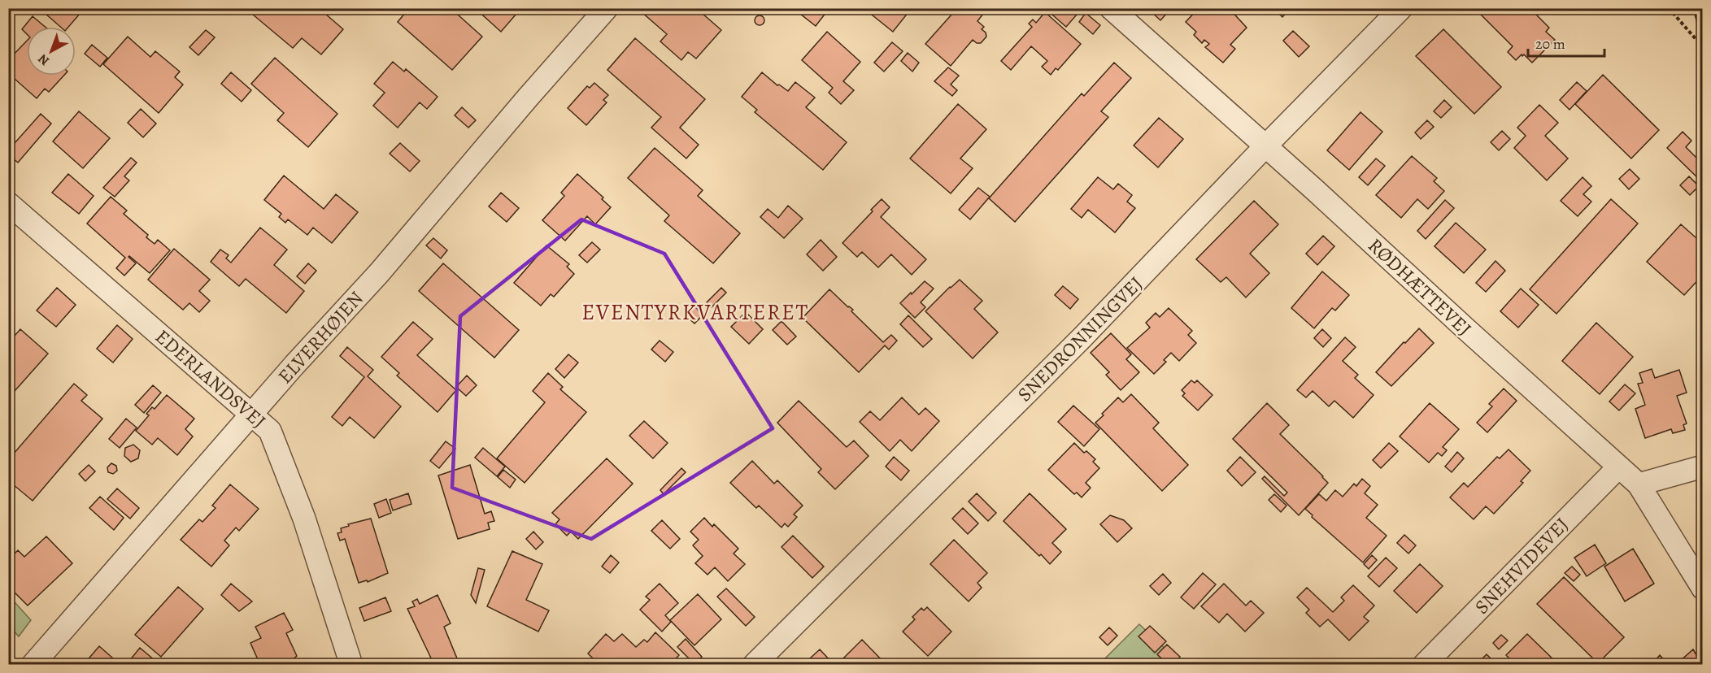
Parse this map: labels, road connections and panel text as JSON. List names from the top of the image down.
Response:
{
  "streets": {
    "street": [
      "RØDHÆTTEVEJ",
      "ELVERHØJEN",
      "SNEDRONNINGVEJ",
      "EDERLANDSVEJ",
      "SNEHVIDEVEJ"
    ]
  },
  "crossings": [
    ["RØDHÆTTEVEJ", "SNEDRONNINGVEJ"],
    ["RØDHÆTTEVEJ", "SNEHVIDEVEJ"],
    ["ELVERHØJEN", "EDERLANDSVEJ"]
  ],
  "districts": ["EVENTYRKVARTERET"],
  "scale_bar": "20 m",
  "north": "bottom left"
}
